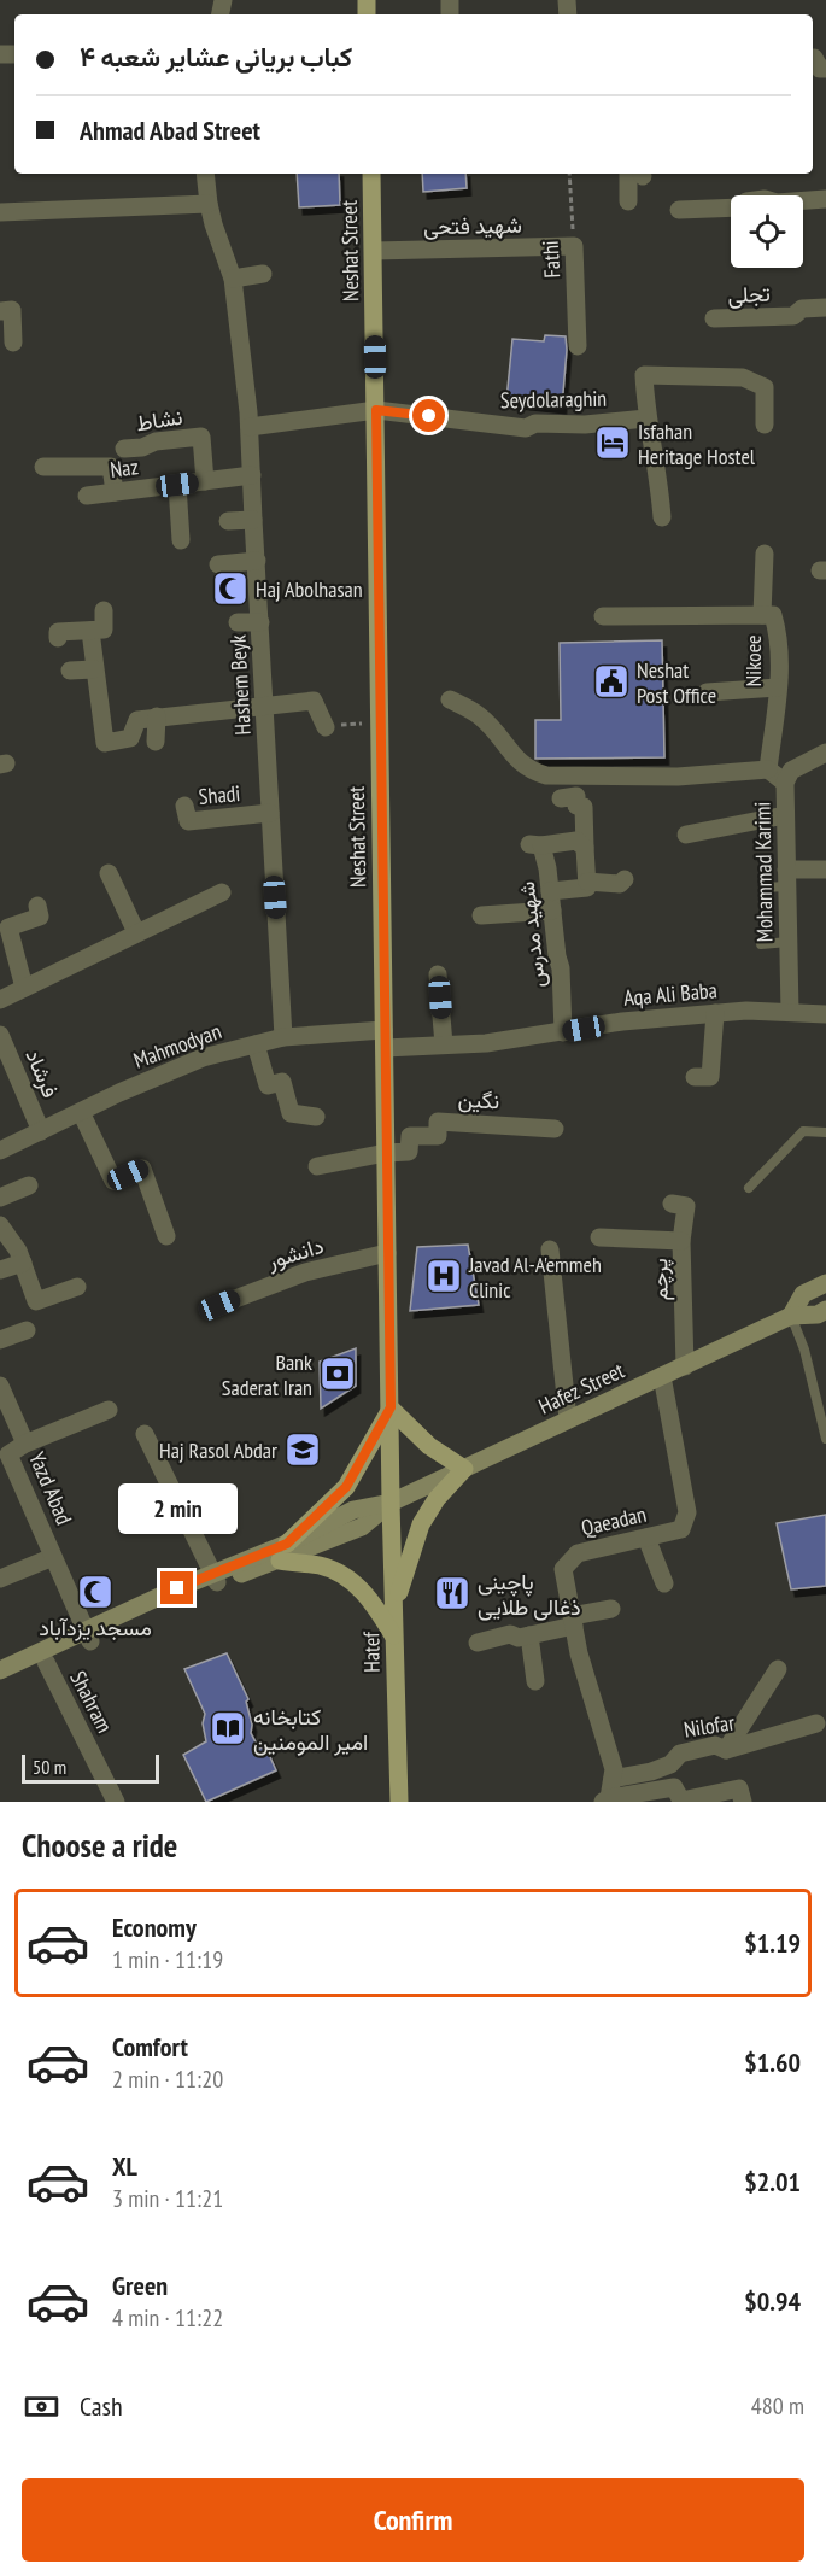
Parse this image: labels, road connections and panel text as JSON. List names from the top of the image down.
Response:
{
  "streets": {
    "main road": ["Neshat Street", "Hafez Street", "Hatef"],
    "street": [
      "شهید فتحی",
      "Fathi",
      "تجلی",
      "Seydolaraghin",
      "نشاط",
      "Naz",
      "Nikoee",
      "Hashem Beyk",
      "Shadi",
      "Mohammad Karimi",
      "شهید مدرس",
      "Aqa Ali Baba",
      "Mahmodyan",
      "فرشاد",
      "نگین",
      "دانشور",
      "پرچم",
      "Yazd Abad",
      "Qaeadan",
      "Shahram",
      "Nilofar"
    ]
  },
  "crossings": [
    ["شهید فتحی", "Neshat Street"],
    ["شهید فتحی", "Fathi"],
    ["Neshat Street", "Seydolaraghin"],
    ["Neshat Street", "Aqa Ali Baba"],
    ["Neshat Street", "Mahmodyan"],
    ["Neshat Street", "نگین"],
    ["Neshat Street", "دانشور"],
    ["Neshat Street", "Hafez Street"],
    ["Neshat Street", "Hatef"],
    ["Seydolaraghin", "Hashem Beyk"],
    ["نشاط", "Naz"],
    ["Naz", "Hashem Beyk"],
    ["Hashem Beyk", "Shadi"],
    ["Hashem Beyk", "Mahmodyan"],
    ["Mohammad Karimi", "Aqa Ali Baba"],
    ["شهید مدرس", "Aqa Ali Baba"],
    ["Aqa Ali Baba", "Mahmodyan"],
    ["Mahmodyan", "فرشاد"],
    ["پرچم", "Hafez Street"],
    ["Hafez Street", "Qaeadan"],
    ["Hafez Street", "Hatef"],
    ["Qaeadan", "Nilofar"]
  ],
  "places": {
    "hotel": ["Isfahan Heritage Hostel"],
    "mosque": ["Haj Abolhasan", "مسجد یزدآباد"],
    "public building": ["Neshat Post Office"],
    "hospital": ["Javad Al-A'emmeh Clinic"],
    "bank": ["Bank Saderat Iran"],
    "school or university": ["Haj Rasol Abdar"],
    "restaurant": ["پاچینی ذغالی طلایی"],
    "library": ["کتابخانه امیر المومنین"]
  },
  "scale_bar": "50 m",
  "page": {
    "banner": ["کباب بریانی عشایر شعبه ۴", "Ahmad Abad Street"],
    "bubble": "2 min",
    "scale": "50 m",
    "heading": "Choose a ride",
    "list": [
      {
        "name": "Economy",
        "note": "1 min · 11:19",
        "value": "$1.19"
      },
      {
        "name": "Comfort",
        "note": "2 min · 11:20",
        "value": "$1.60"
      },
      {
        "name": "XL",
        "note": "3 min · 11:21",
        "value": "$2.01"
      },
      {
        "name": "Green",
        "note": "4 min · 11:22",
        "value": "$0.94"
      }
    ],
    "pay": ["Cash", "480 m"],
    "buttons": "Confirm"
  }
}
